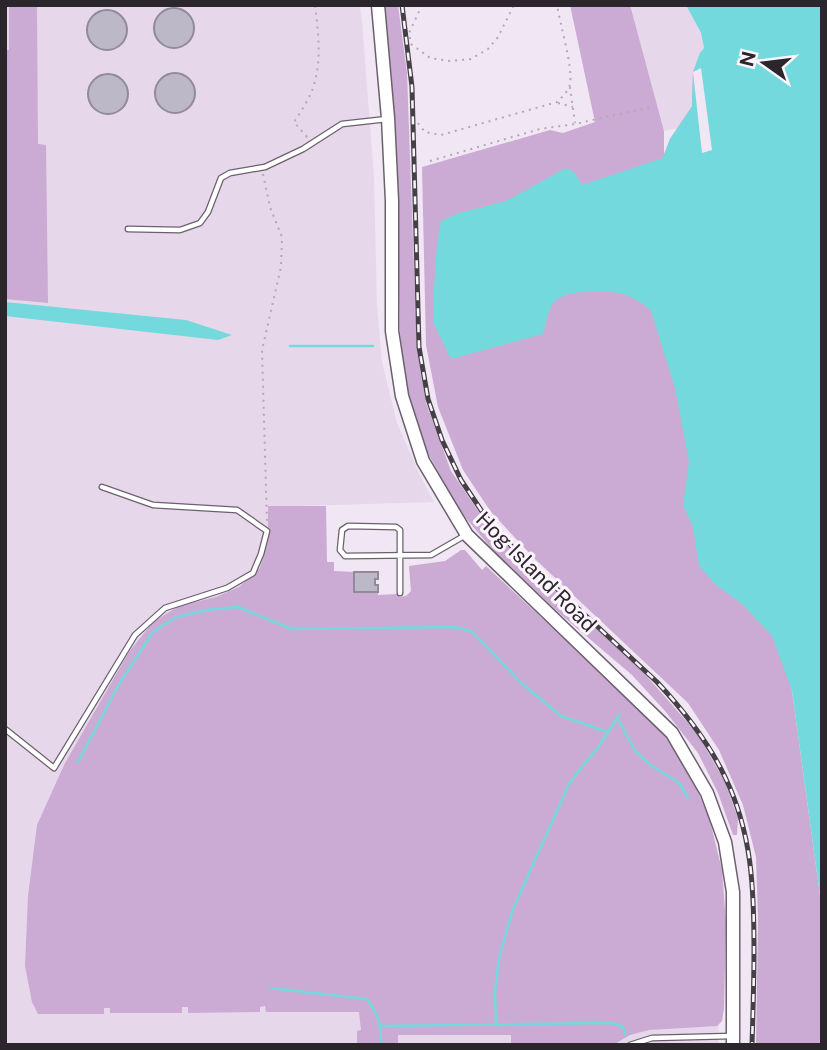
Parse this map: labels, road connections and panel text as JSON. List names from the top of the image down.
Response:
{
  "streets": {
    "street": ["Hog Island Road"]
  },
  "north": "left"
}
